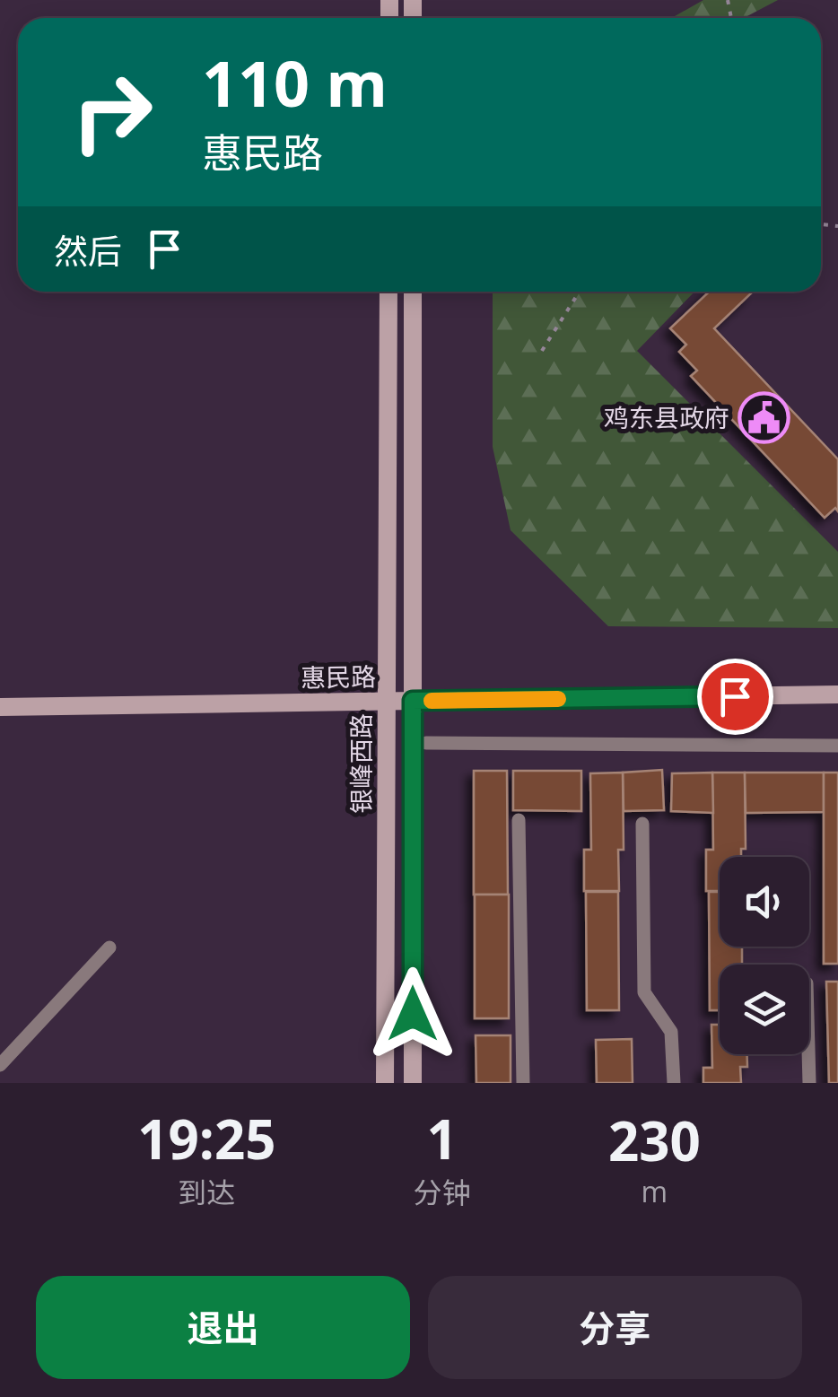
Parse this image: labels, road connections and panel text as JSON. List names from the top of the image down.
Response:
{
  "streets": {
    "street": ["惠民路", "银峰西路"]
  },
  "crossings": [
    ["惠民路", "银峰西路"]
  ],
  "places": {
    "public building": ["鸡东县政府"]
  },
  "page": {
    "turn": ["110 m", "惠民路"],
    "then": "然后",
    "eta": [
      "19:25",
      "到达",
      "1",
      "分钟",
      "230",
      "m"
    ],
    "buttons": ["退出", "分享"]
  }
}
